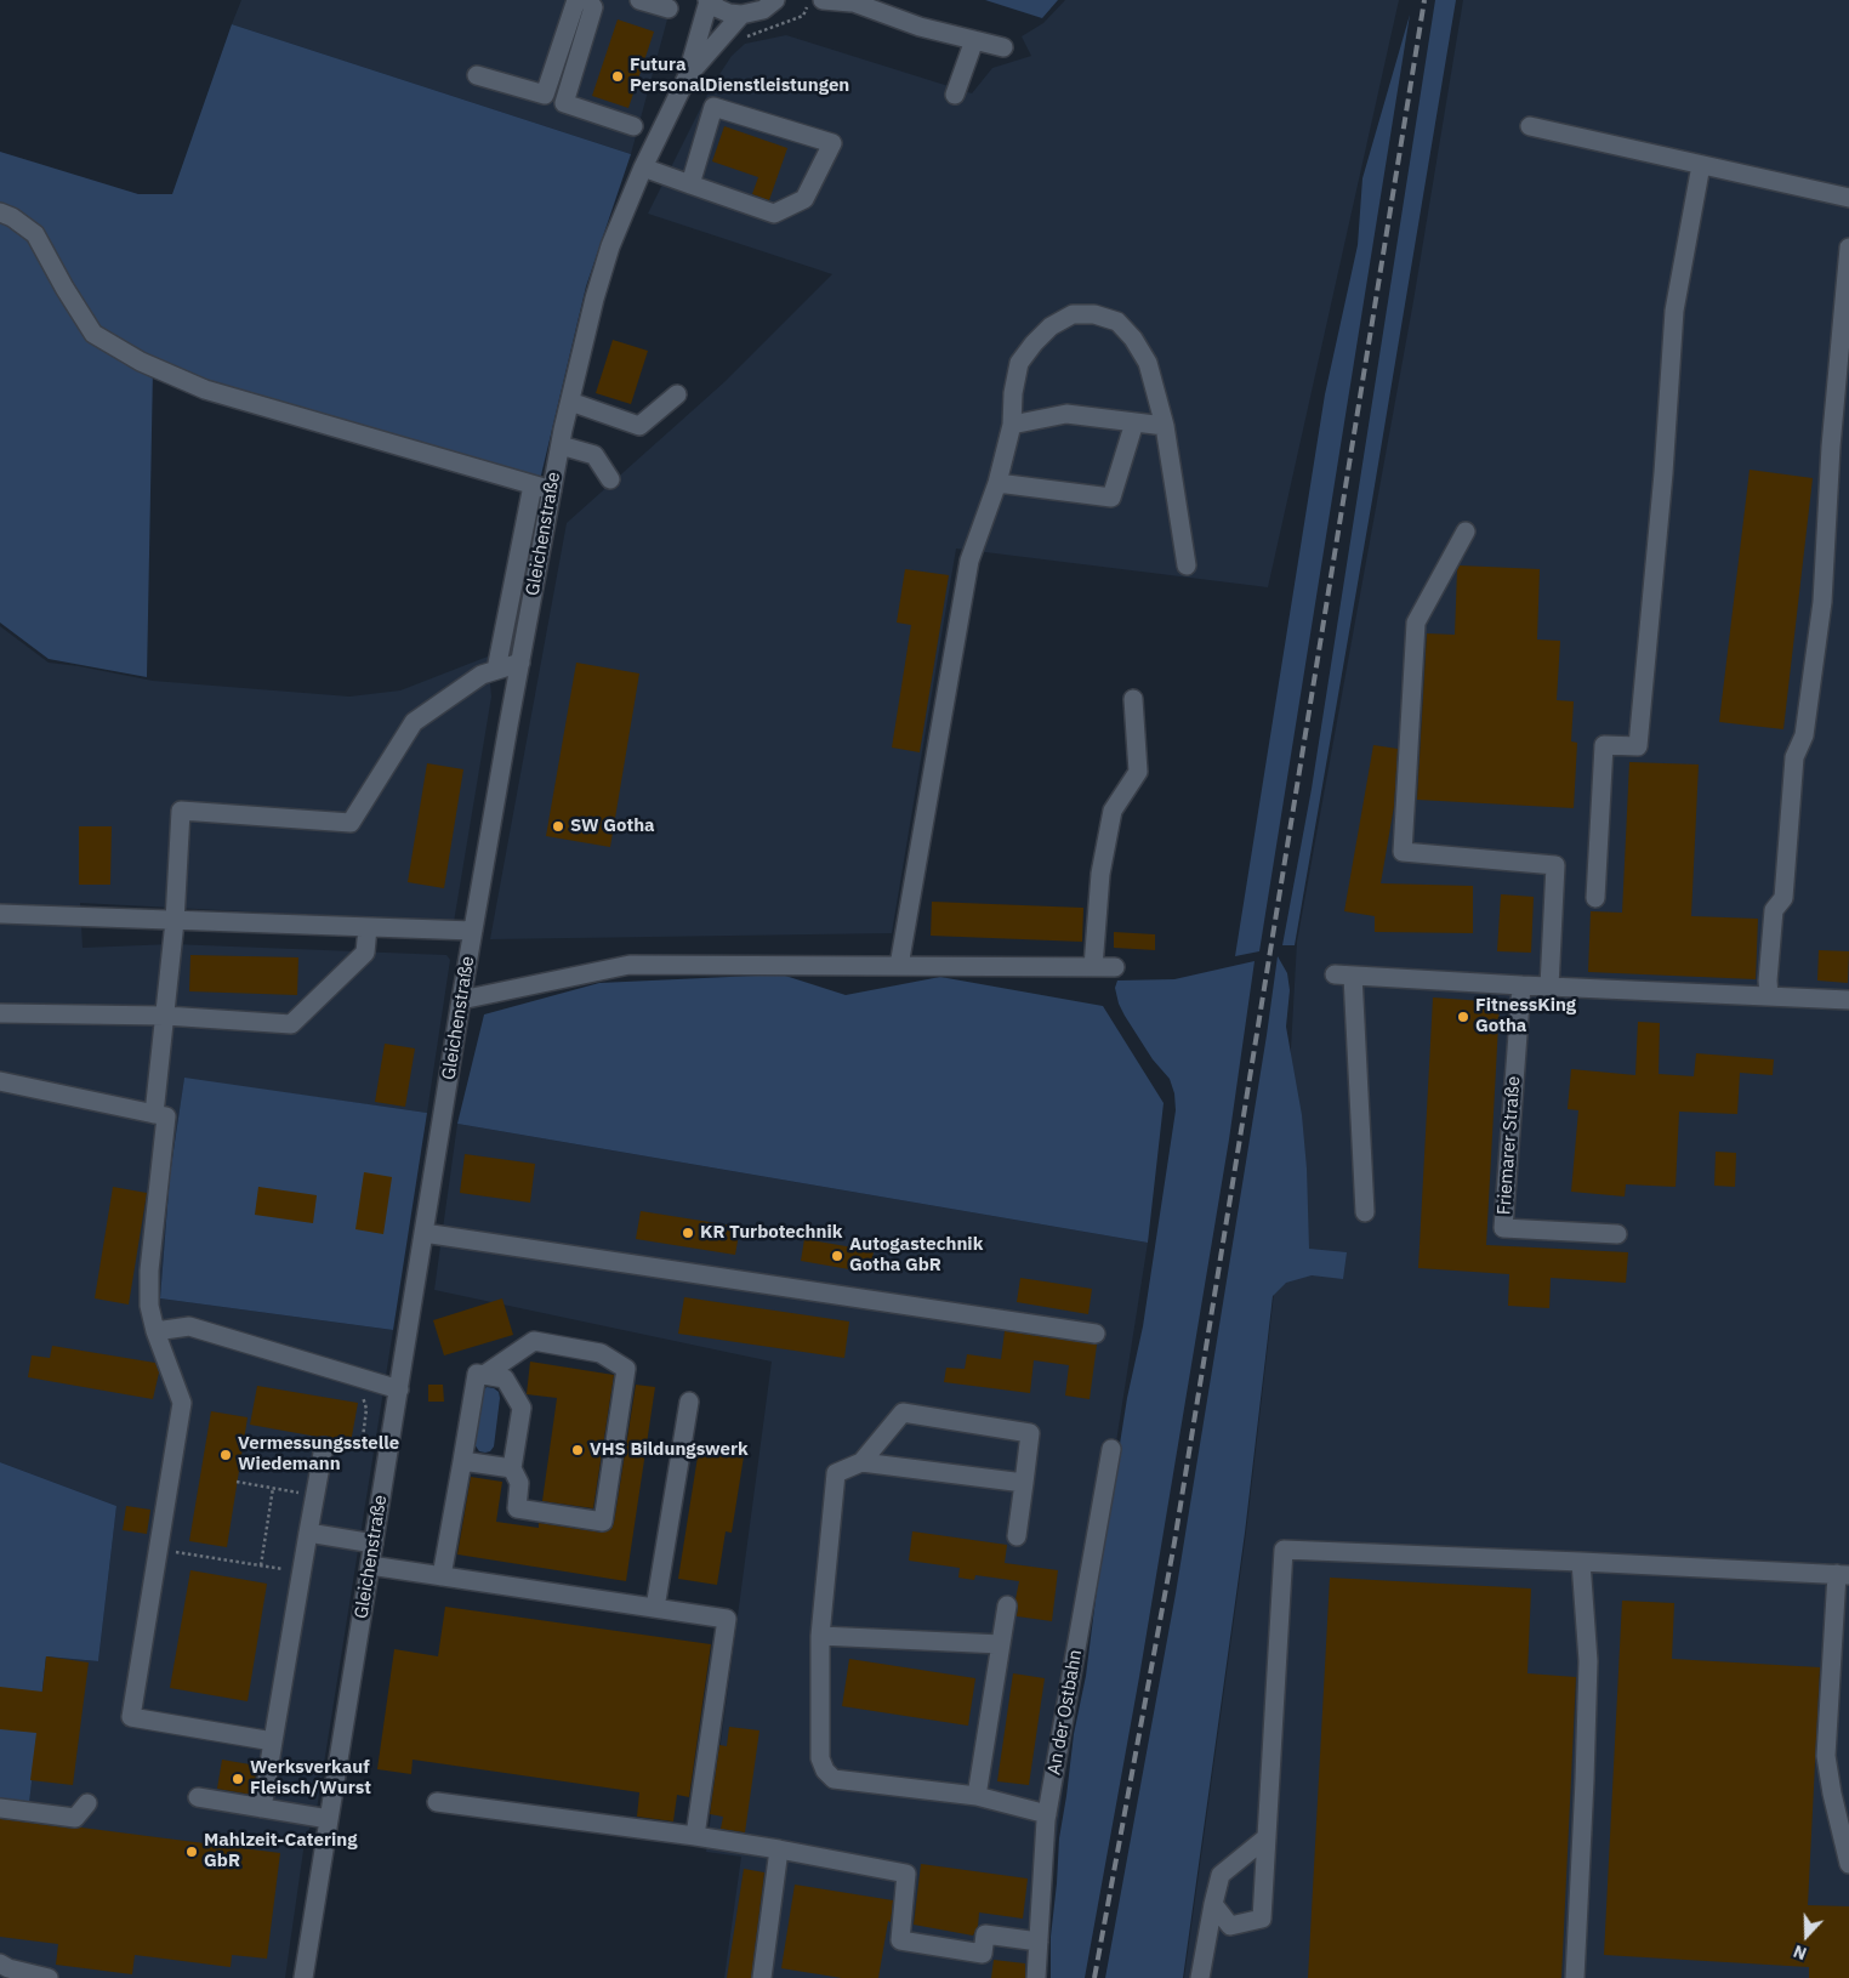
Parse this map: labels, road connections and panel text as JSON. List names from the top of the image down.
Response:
{
  "streets": {
    "street": ["Gleichenstraße", "Friemarer Straße", "An der Ostbahn"]
  },
  "places": [
    "Futura PersonalDienstleistungen",
    "SW Gotha",
    "FitnessKing Gotha",
    "KR Turbotechnik",
    "Autogastechnik Gotha GbR",
    "VHS Bildungswerk",
    "Vermessungsstelle Wiedemann",
    "Werksverkauf Fleisch/Wurst",
    "Mahlzeit-Catering GbR"
  ],
  "north": "bottom"
}
